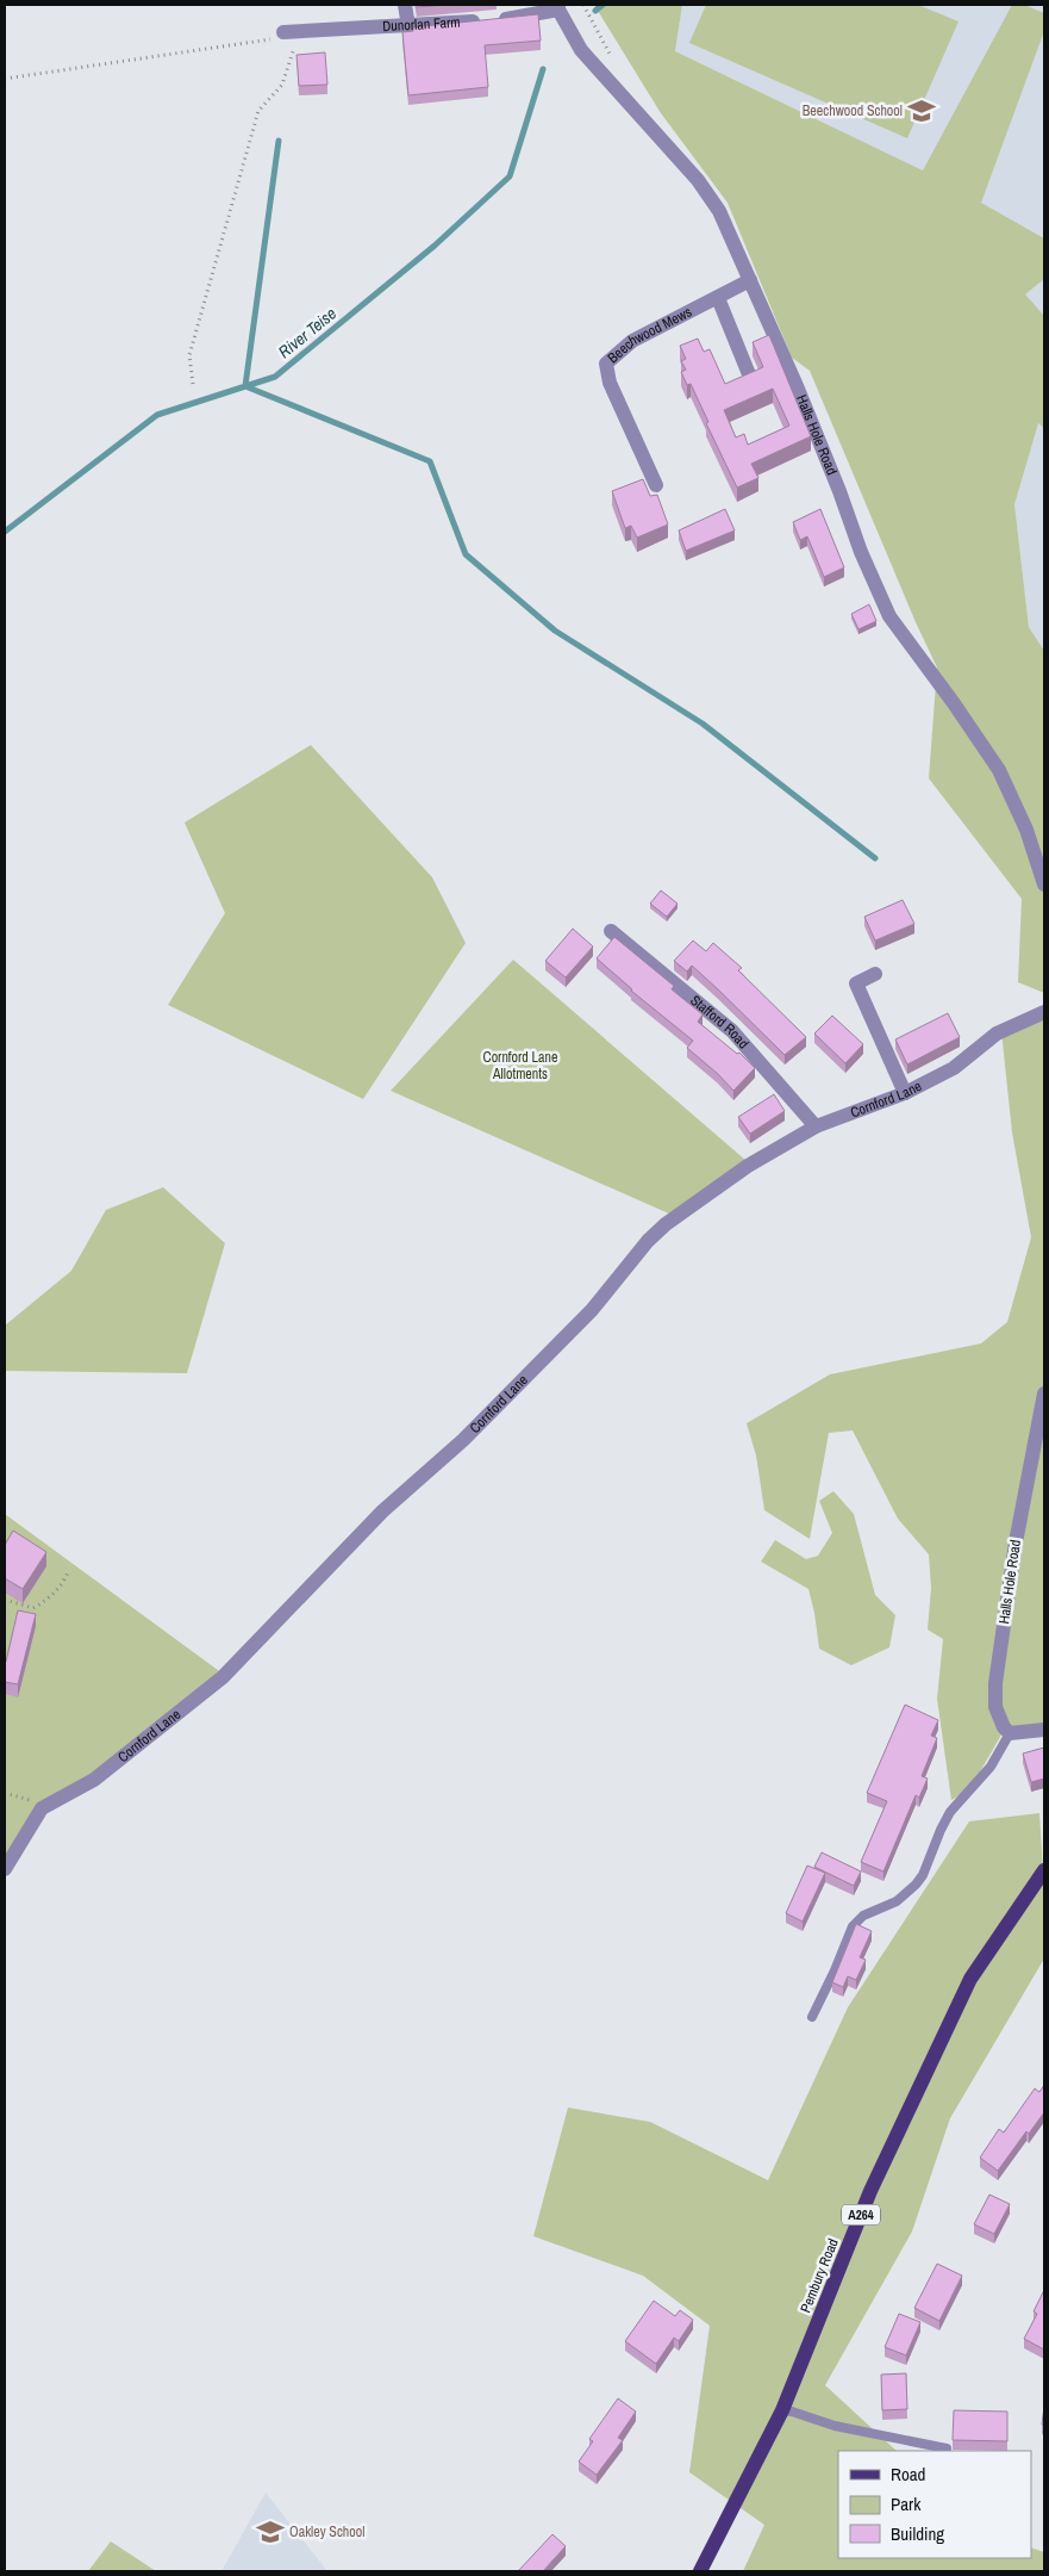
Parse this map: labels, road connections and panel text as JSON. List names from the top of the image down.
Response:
{
  "streets": {
    "main road": ["A264", "Pembury Road"],
    "street": [
      "Dunorlan Farm",
      "Beechwood Mews",
      "Halls Hole Road",
      "Stafford Road",
      "Cornford Lane"
    ]
  },
  "crossings": [
    ["Dunorlan Farm", "Halls Hole Road"],
    ["Beechwood Mews", "Halls Hole Road"],
    ["Stafford Road", "Cornford Lane"]
  ],
  "water": ["River Teise"],
  "parks": ["Cornford Lane Allotments"],
  "places": {
    "school or university": ["Beechwood School", "Oakley School"]
  },
  "legend": ["Road", "Park", "Building"]
}
